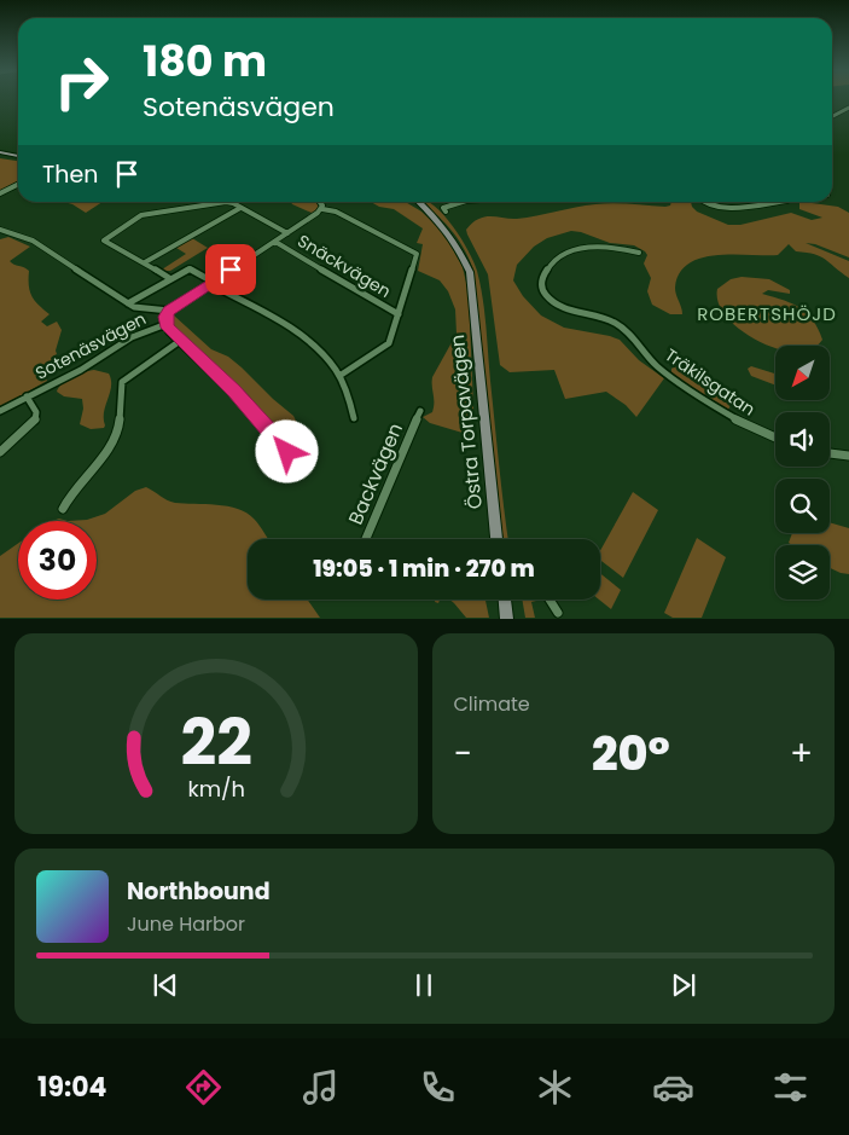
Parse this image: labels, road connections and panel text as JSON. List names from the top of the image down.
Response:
{
  "streets": {
    "street": [
      "Snäckvägen",
      "Sotenäsvägen",
      "Träkilsgatan",
      "Östra Torpavägen",
      "Backvägen"
    ]
  },
  "crossings": [
    ["Snäckvägen", "Sotenäsvägen"]
  ],
  "districts": ["ROBERTSHÖJD"],
  "north": "bottom left",
  "page": {
    "turn": ["180 m", "Sotenäsvägen"],
    "then": "Then",
    "limit": "30",
    "trip": "19:05 · 1 min · 270 m",
    "tile": "Climate",
    "heat": ["−", "20°", "+"],
    "song": ["Northbound", "June Harbor"],
    "tabs": "19:04",
    "gauge": ["22", "km/h"]
  }
}
